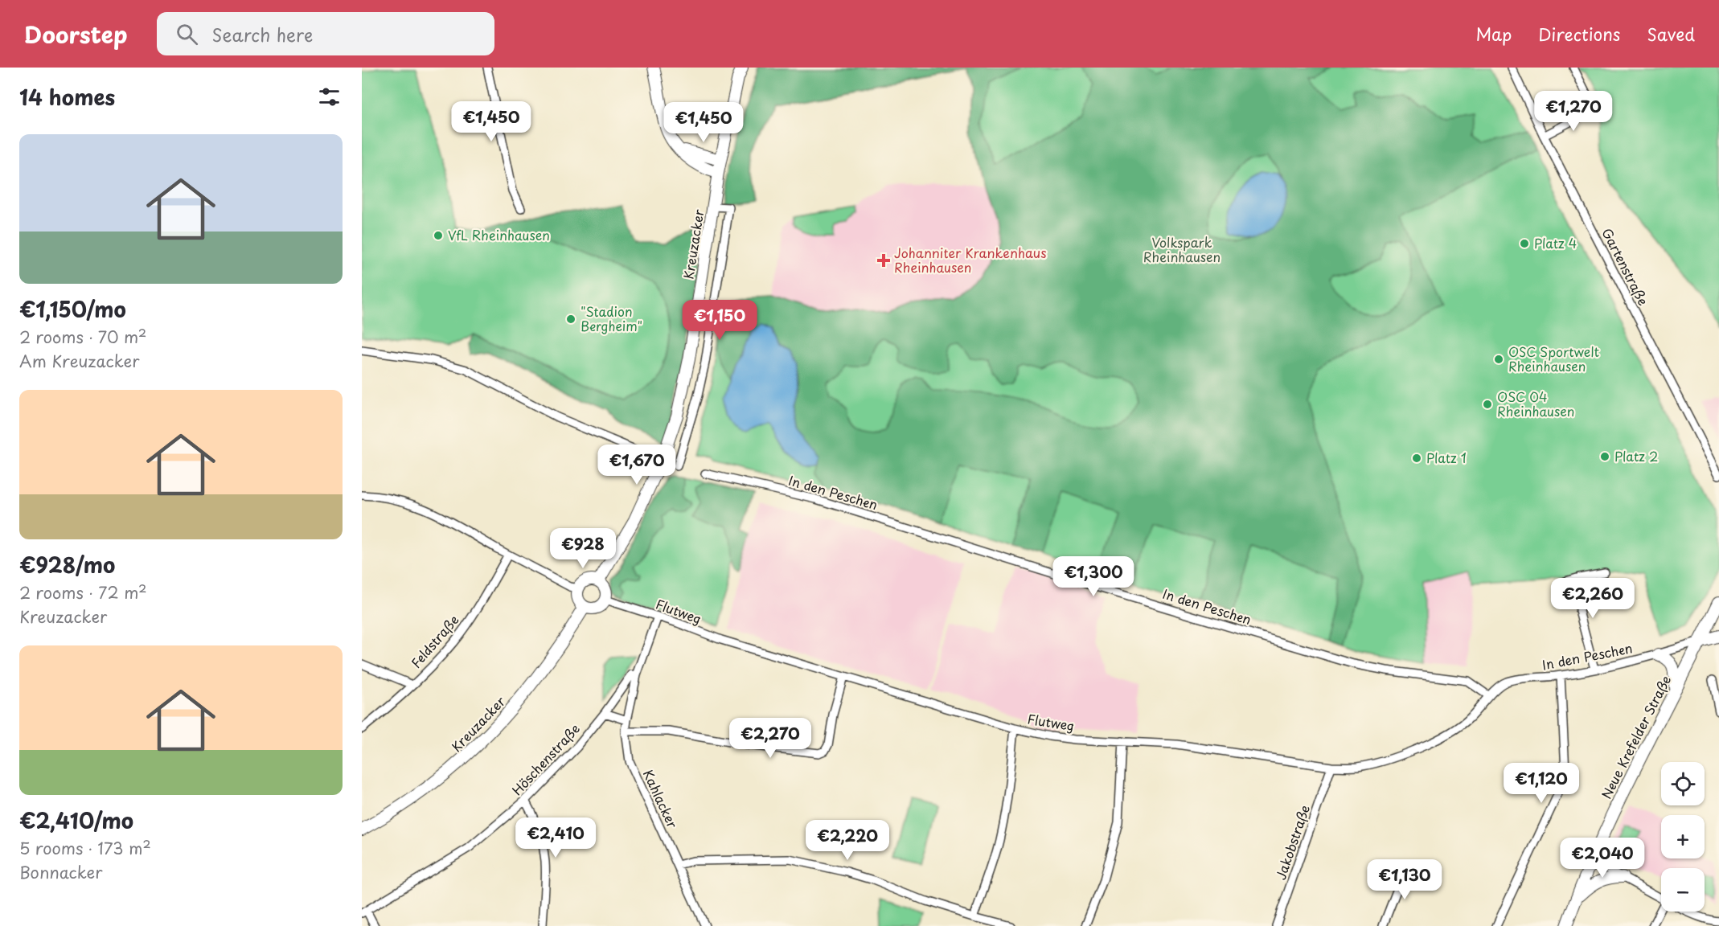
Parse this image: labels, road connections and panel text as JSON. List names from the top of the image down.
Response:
{
  "streets": {
    "street": [
      "Kreuzacker",
      "Gartenstraße",
      "In den Peschen",
      "Flutweg",
      "Feldstraße",
      "Neue Krefelder Straße",
      "Höschenstraße",
      "Kahlacker",
      "Jakobstraße"
    ]
  },
  "crossings": [
    ["Kreuzacker", "Flutweg"],
    ["In den Peschen", "Flutweg"],
    ["In den Peschen", "Neue Krefelder Straße"],
    ["Flutweg", "Kahlacker"],
    ["Flutweg", "Jakobstraße"],
    ["Höschenstraße", "Kahlacker"]
  ],
  "parks": ["Volkspark Rheinhausen"],
  "places": {
    "other": [
      "VfL Rheinhausen",
      "Platz 4",
      "\"Stadion Bergheim\"",
      "OSC Sportwelt Rheinhausen",
      "OSC 04 Rheinhausen",
      "Platz 2",
      "Platz 1"
    ],
    "health": ["Johanniter Krankenhaus Rheinhausen"]
  },
  "page": {
    "header": "Doorstep",
    "search": "Search here",
    "nav": ["Map", "Directions", "Saved"],
    "heading": "14 homes",
    "price": [
      "€1,270",
      "€1,450",
      "€1,450",
      "€1,150",
      "€1,670",
      "€928",
      "€1,300",
      "€2,260",
      "€2,270",
      "€1,120",
      "€2,410",
      "€2,220",
      "€2,040",
      "€1,130"
    ],
    "list": [
      {
        "name": "€1,150/mo",
        "note": "2 rooms · 70 m² · Am Kreuzacker"
      },
      {
        "name": "€928/mo",
        "note": "2 rooms · 72 m² · Kreuzacker"
      },
      {
        "name": "€2,410/mo",
        "note": "5 rooms · 173 m² · Bonnacker"
      }
    ],
    "map_buttons": ["+", "−"]
  }
}
